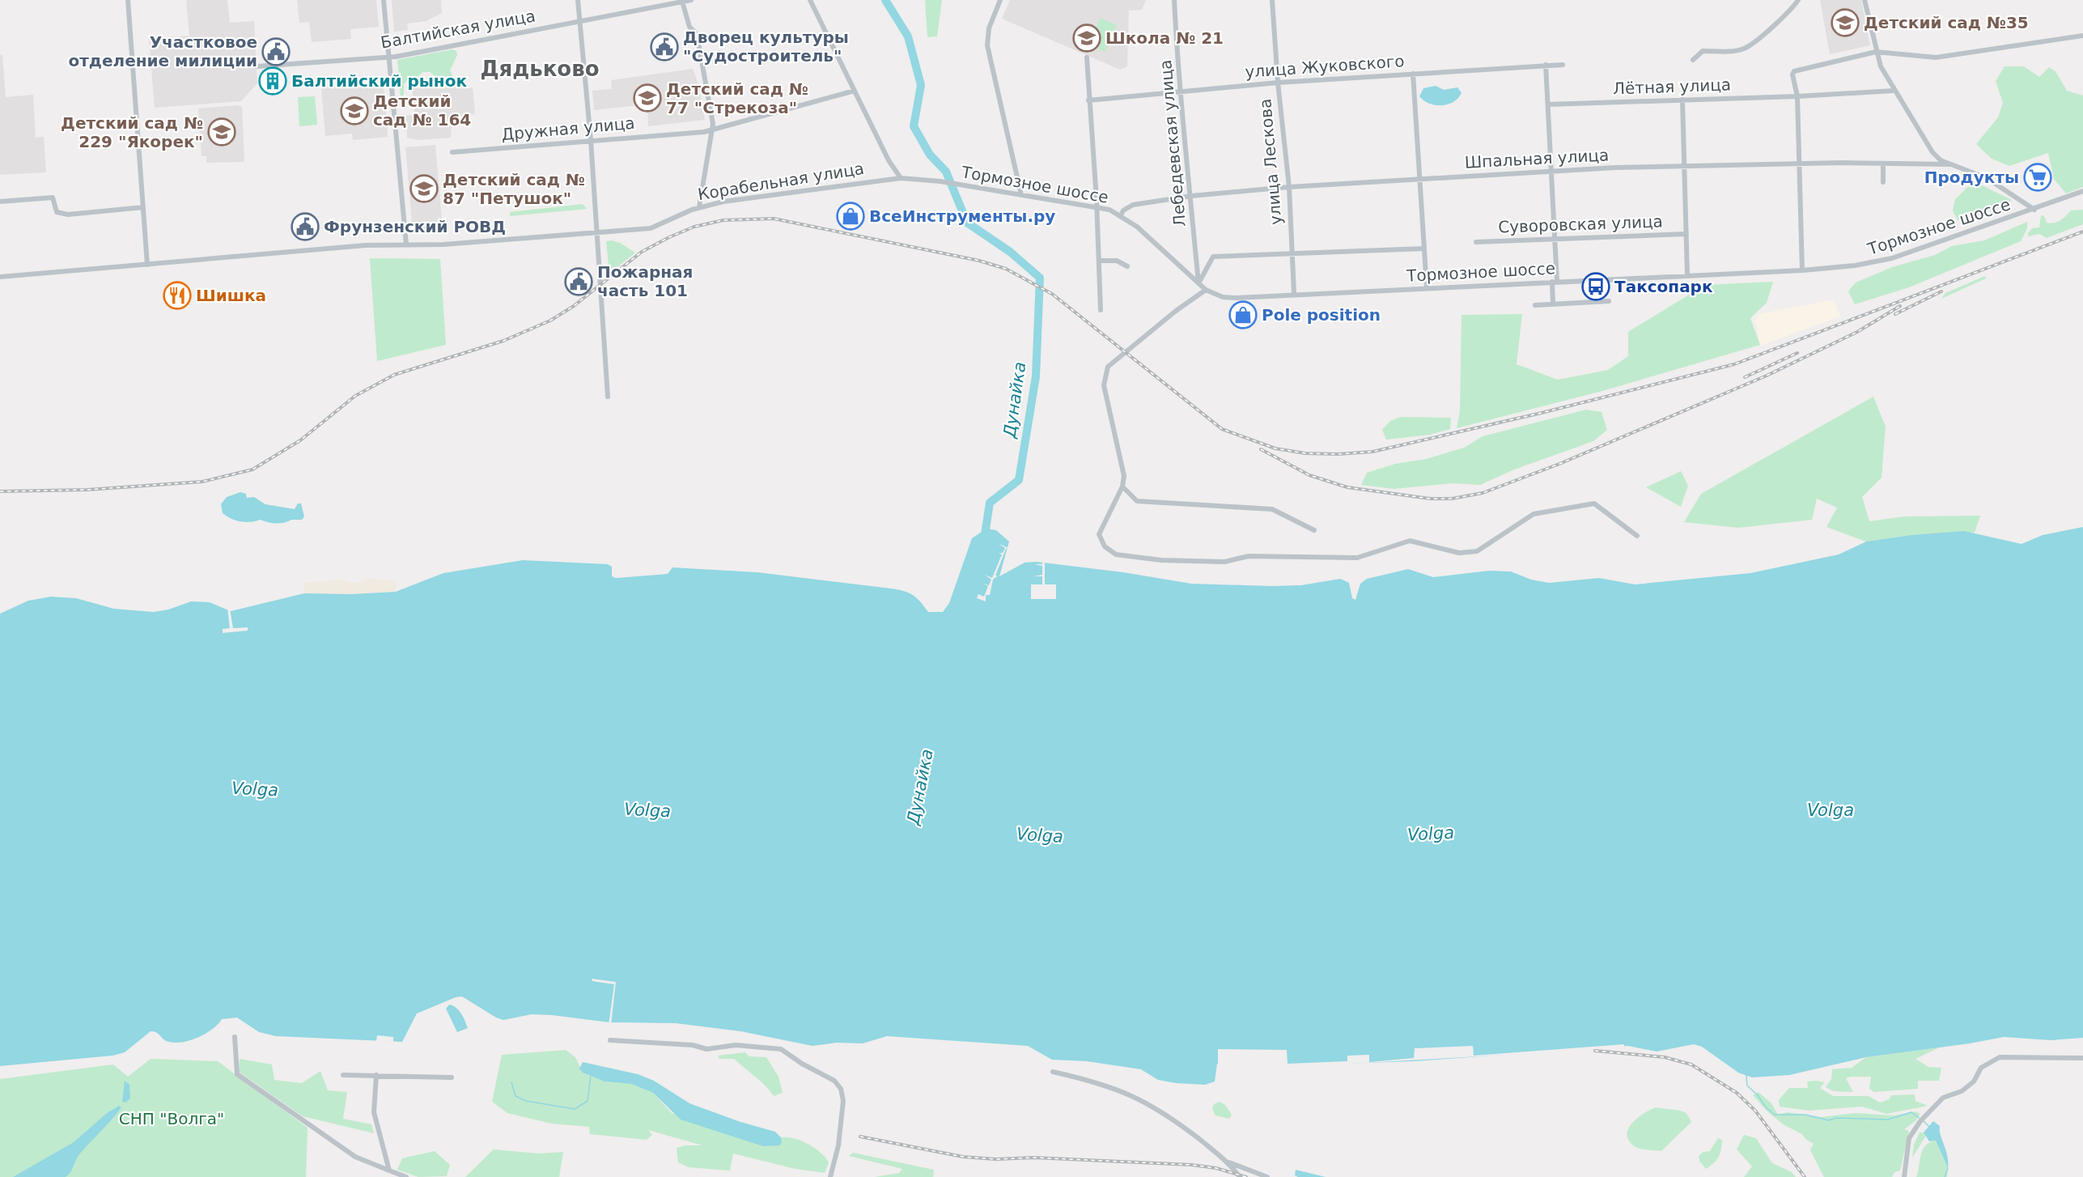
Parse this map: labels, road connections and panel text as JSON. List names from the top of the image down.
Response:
{
  "streets": {
    "street": [
      "Балтийская улица",
      "улица Жуковского",
      "Лётная улица",
      "Дружная улица",
      "Лебедевская улица",
      "Шпальная улица",
      "улица Лескова",
      "Корабельная улица",
      "Тормозное шоссе",
      "Суворовская улица"
    ]
  },
  "crossings": [
    ["улица Жуковского", "Лебедевская улица"],
    ["улица Жуковского", "улица Лескова"],
    ["Лебедевская улица", "Шпальная улица"],
    ["Лебедевская улица", "Тормозное шоссе"],
    ["Шпальная улица", "улица Лескова"],
    ["Шпальная улица", "Тормозное шоссе"],
    ["улица Лескова", "Тормозное шоссе"],
    ["Корабельная улица", "Тормозное шоссе"]
  ],
  "districts": ["Дядьково"],
  "water": ["Дунайка", "Volga"],
  "parks": ["СНП \"Волга\""],
  "places": {
    "school or university": [
      "Детский сад №35",
      "Школа № 21",
      "Детский сад № 77 \"Стрекоза\"",
      "Детский сад № 164",
      "Детский сад № 229 \"Якорек\"",
      "Детский сад № 87 \"Петушок\""
    ],
    "public building": [
      "Дворец культуры \"Судостроитель\"",
      "Участковое отделение милиции",
      "Фрунзенский РОВД",
      "Пожарная часть 101"
    ],
    "building": ["Балтийский рынок"],
    "supermarket": ["Продукты"],
    "shop": ["ВсеИнструменты.ру", "Pole position"],
    "bus stop": ["Таксопарк"],
    "restaurant": ["Шишка"]
  }
}
